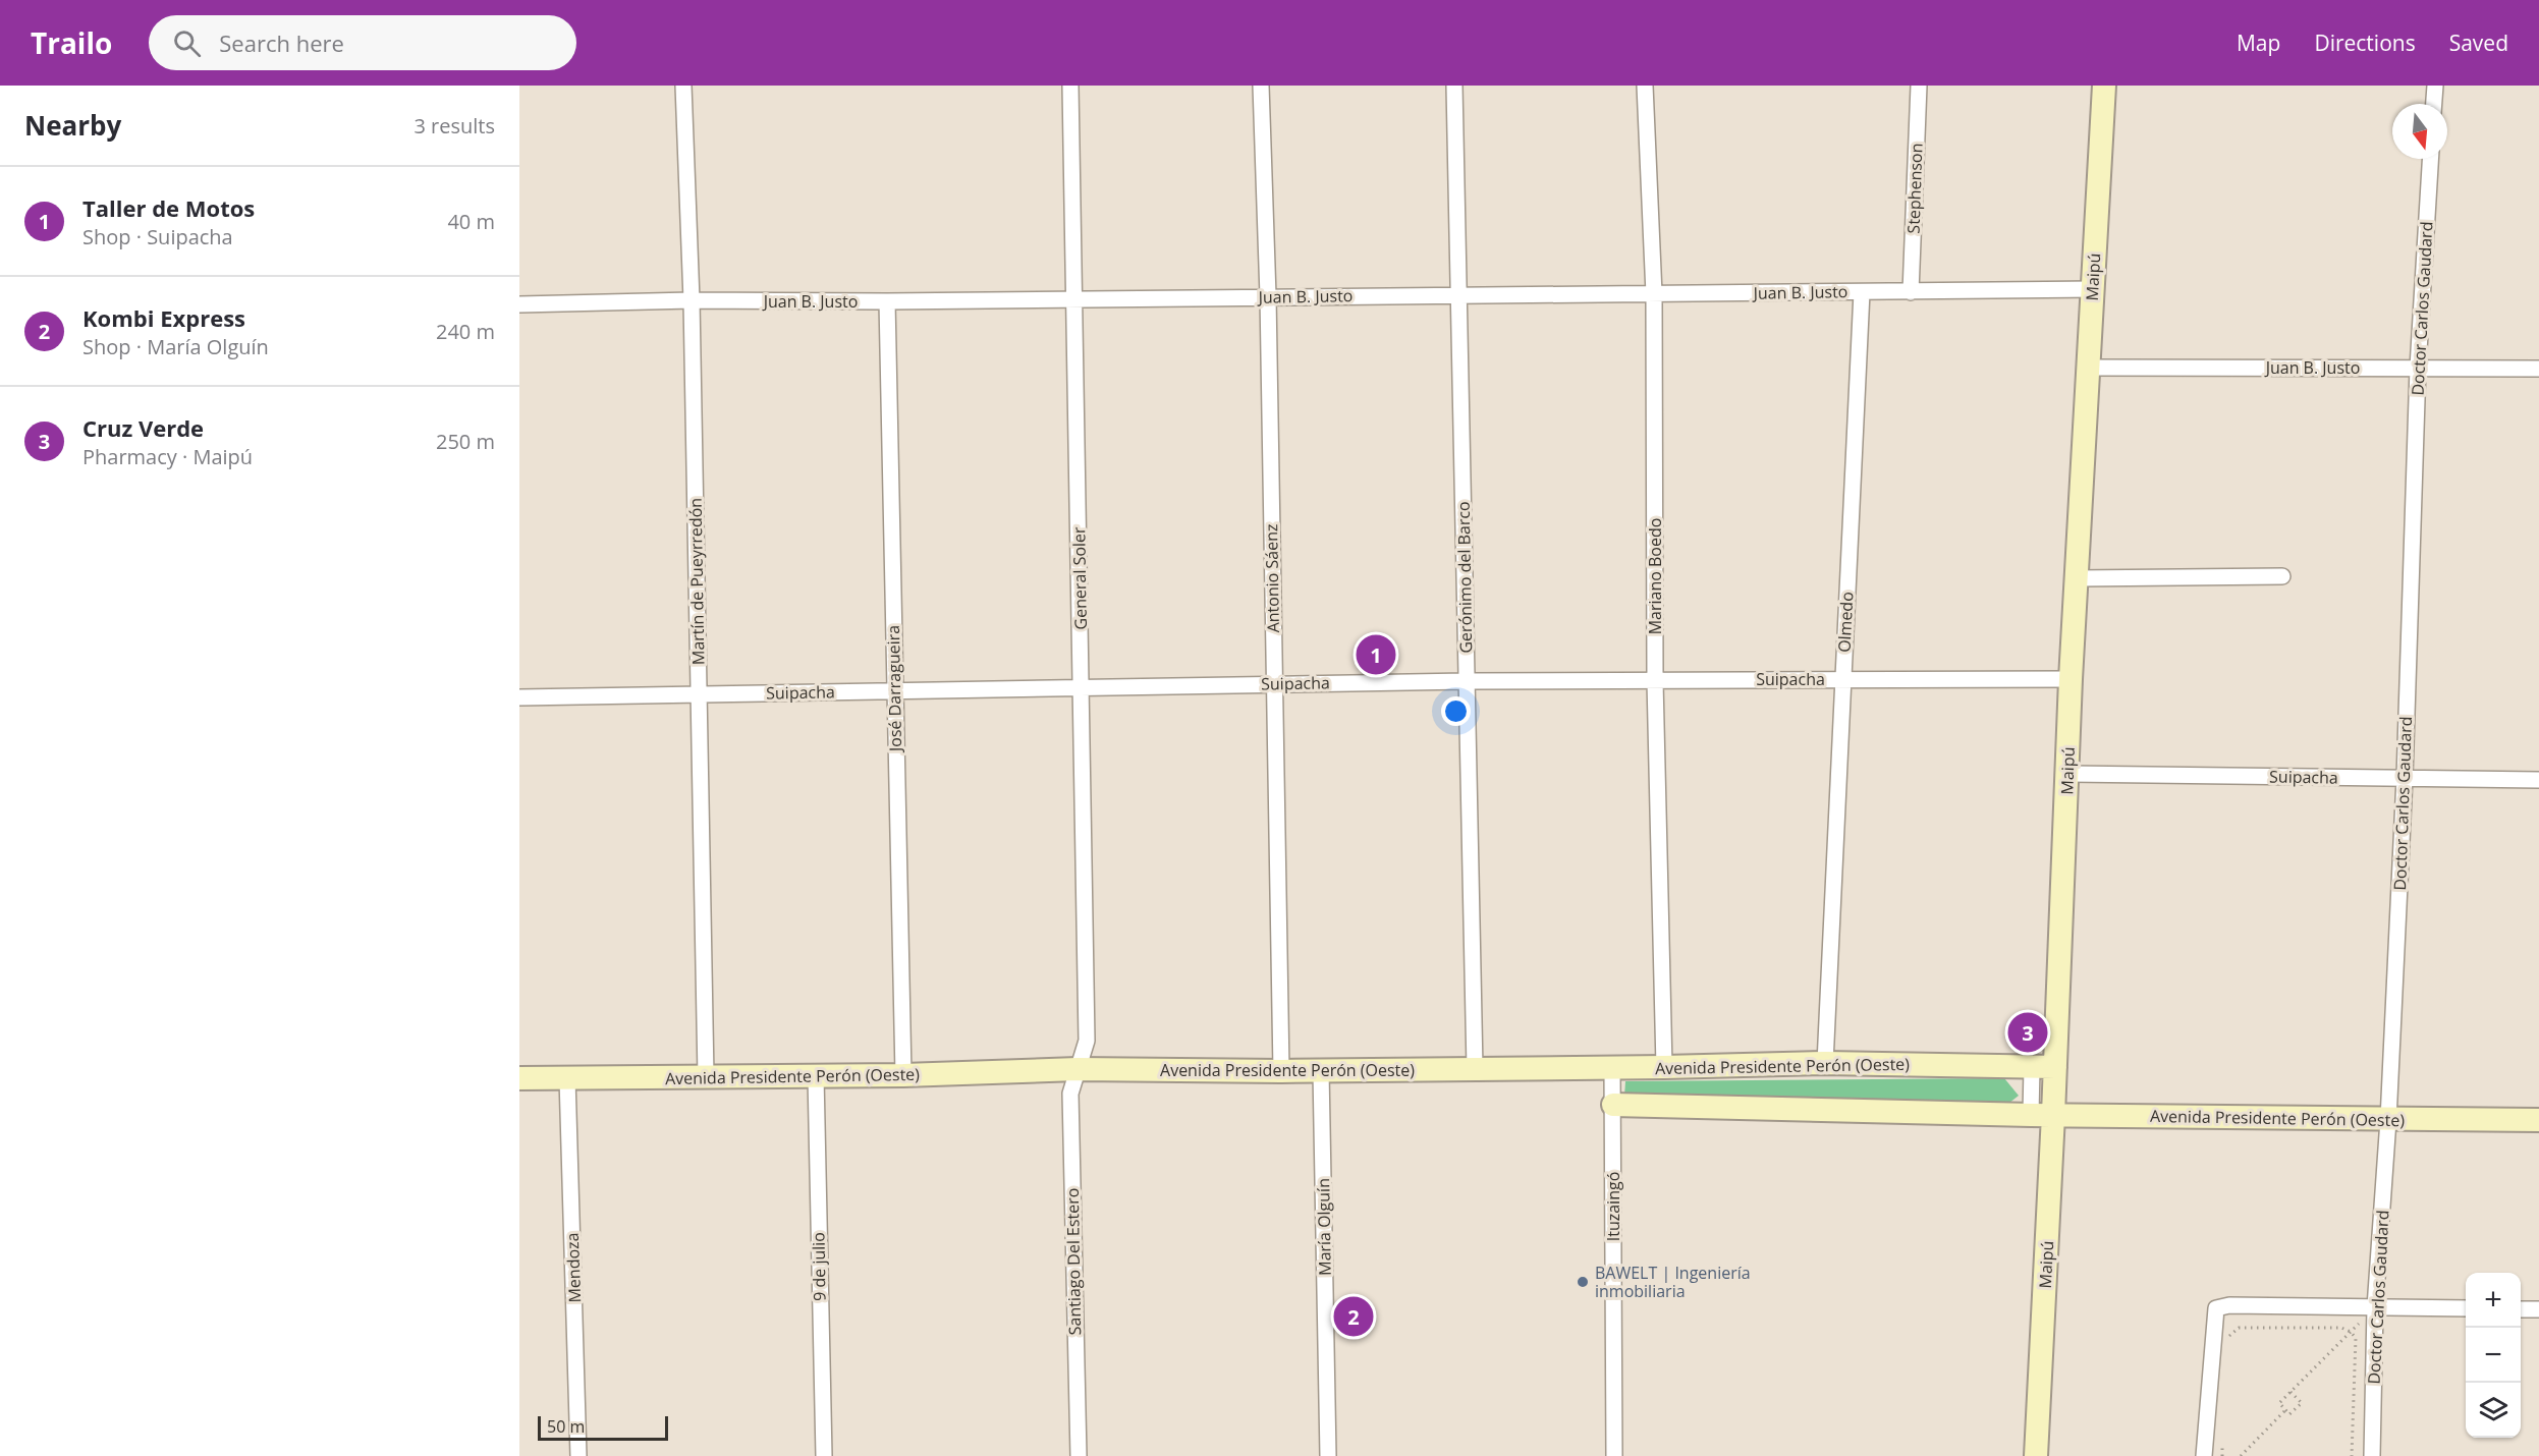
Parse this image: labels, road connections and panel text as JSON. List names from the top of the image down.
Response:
{
  "streets": {
    "main road": ["Maipú", "Avenida Presidente Perón (Oeste)"],
    "street": [
      "Stephenson",
      "Juan B. Justo",
      "Doctor Carlos Gaudard",
      "Mariano Boedo",
      "Gerónimo del Barco",
      "General Soler",
      "Antonio Sáenz",
      "Martín de Pueyrredón",
      "Olmedo",
      "Suipacha",
      "José Darragueira",
      "Ituzaingó",
      "María Olguín",
      "Santiago Del Estero",
      "9 de julio",
      "Mendoza"
    ]
  },
  "crossings": [
    ["Stephenson", "Juan B. Justo"],
    ["Maipú", "Juan B. Justo"],
    ["Maipú", "Suipacha"],
    ["Maipú", "Avenida Presidente Perón (Oeste)"],
    ["Juan B. Justo", "Doctor Carlos Gaudard"],
    ["Juan B. Justo", "Mariano Boedo"],
    ["Juan B. Justo", "Gerónimo del Barco"],
    ["Juan B. Justo", "General Soler"],
    ["Juan B. Justo", "Antonio Sáenz"],
    ["Juan B. Justo", "Martín de Pueyrredón"],
    ["Juan B. Justo", "Olmedo"],
    ["Juan B. Justo", "José Darragueira"],
    ["Doctor Carlos Gaudard", "Suipacha"],
    ["Doctor Carlos Gaudard", "Avenida Presidente Perón (Oeste)"],
    ["Mariano Boedo", "Suipacha"],
    ["Mariano Boedo", "Avenida Presidente Perón (Oeste)"],
    ["Gerónimo del Barco", "Suipacha"],
    ["Gerónimo del Barco", "Avenida Presidente Perón (Oeste)"],
    ["General Soler", "Suipacha"],
    ["General Soler", "Avenida Presidente Perón (Oeste)"],
    ["General Soler", "Santiago Del Estero"],
    ["Antonio Sáenz", "Suipacha"],
    ["Antonio Sáenz", "Avenida Presidente Perón (Oeste)"],
    ["Martín de Pueyrredón", "Suipacha"],
    ["Martín de Pueyrredón", "Avenida Presidente Perón (Oeste)"],
    ["Olmedo", "Suipacha"],
    ["Olmedo", "Avenida Presidente Perón (Oeste)"],
    ["Suipacha", "José Darragueira"],
    ["José Darragueira", "Avenida Presidente Perón (Oeste)"],
    ["Avenida Presidente Perón (Oeste)", "Ituzaingó"],
    ["Avenida Presidente Perón (Oeste)", "María Olguín"],
    ["Avenida Presidente Perón (Oeste)", "Santiago Del Estero"],
    ["Avenida Presidente Perón (Oeste)", "9 de julio"],
    ["Avenida Presidente Perón (Oeste)", "Mendoza"]
  ],
  "places": ["BAWELT | Ingeniería inmobiliaria"],
  "scale_bar": "50 m",
  "north": "bottom",
  "page": {
    "header": "Trailo",
    "search": "Search here",
    "nav": ["Map", "Directions", "Saved"],
    "heading": ["Nearby", "3 results"],
    "list": [
      {
        "mark": "1",
        "name": "Taller de Motos",
        "note": "Shop · Suipacha",
        "value": "40 m"
      },
      {
        "mark": "2",
        "name": "Kombi Express",
        "note": "Shop · María Olguín",
        "value": "240 m"
      },
      {
        "mark": "3",
        "name": "Cruz Verde",
        "note": "Pharmacy · Maipú",
        "value": "250 m"
      }
    ],
    "pins": ["1", "3", "2"],
    "map_buttons": ["+", "−"],
    "scale": "50 m"
  }
}
